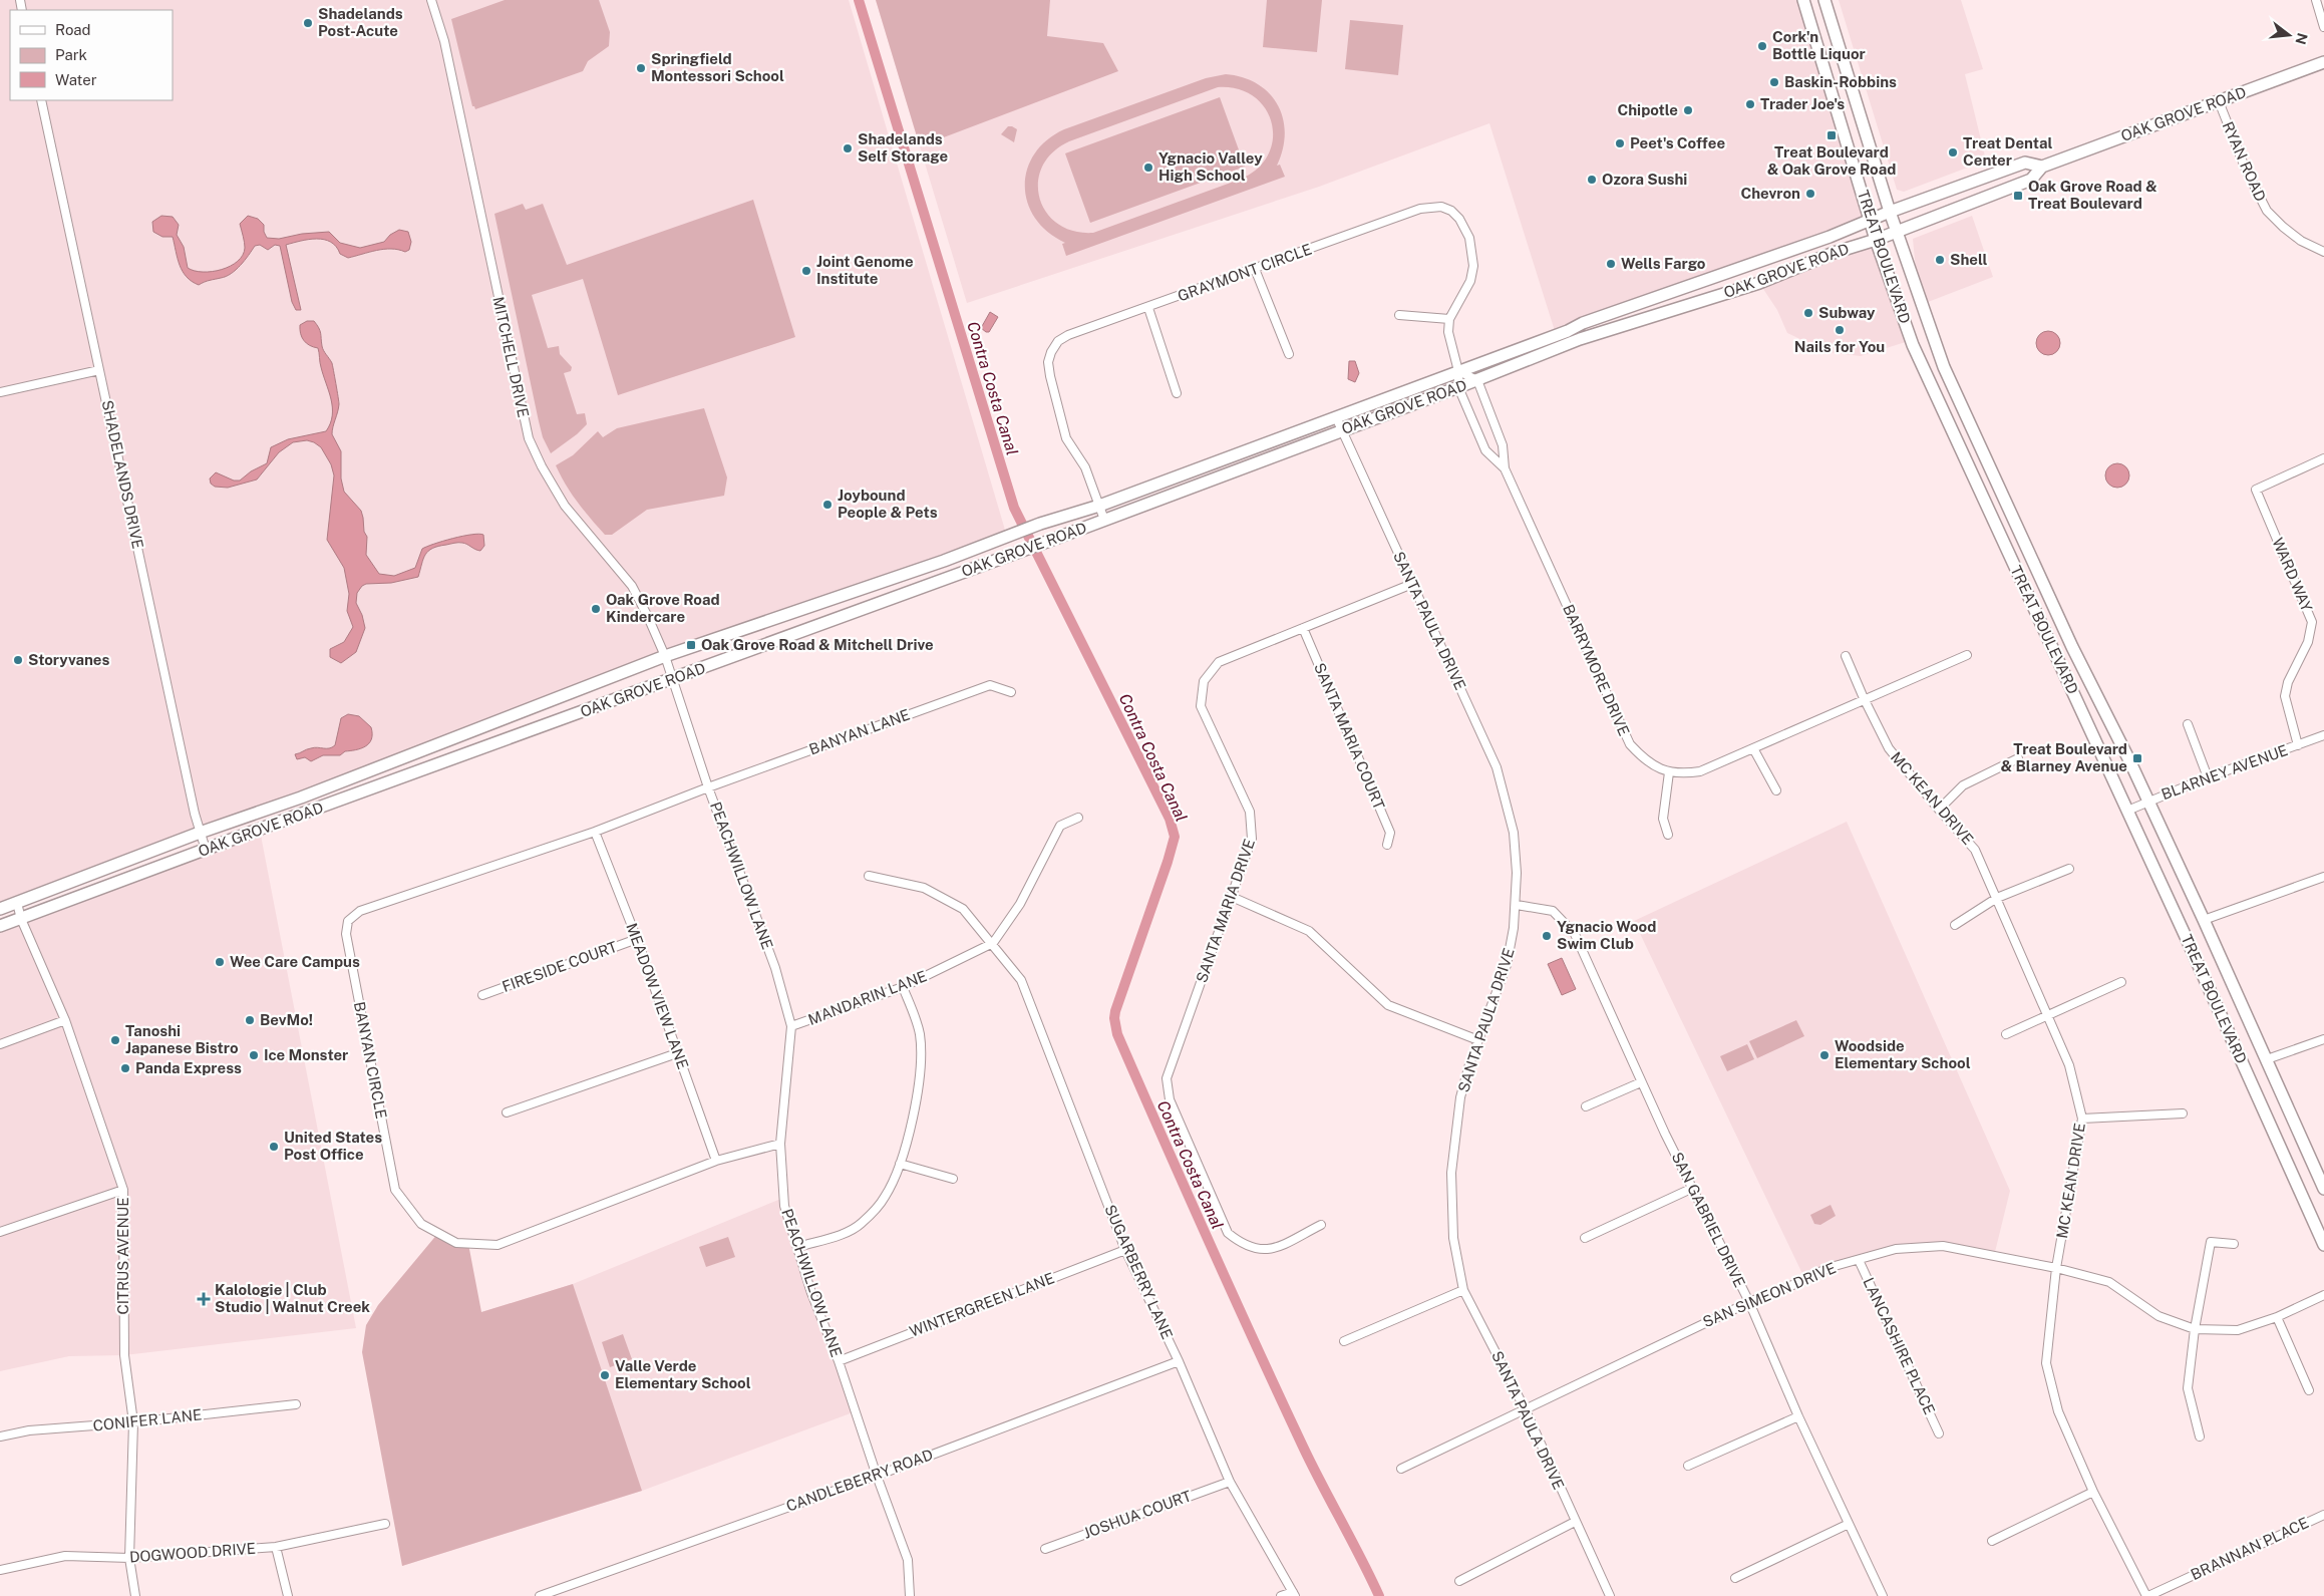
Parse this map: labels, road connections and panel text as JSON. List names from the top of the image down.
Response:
{
  "streets": {
    "main road": ["OAK GROVE ROAD", "TREAT BOULEVARD"],
    "street": [
      "RYAN ROAD",
      "GRAYMONT CIRCLE",
      "MITCHELL DRIVE",
      "SHADELANDS DRIVE",
      "WARD WAY",
      "SANTA PAULA DRIVE",
      "BARRYMORE DRIVE",
      "BANYAN LANE",
      "SANTA MARIA COURT",
      "BLARNEY AVENUE",
      "MC KEAN DRIVE",
      "PEACHWILLOW LANE",
      "SANTA MARIA DRIVE",
      "FIRESIDE COURT",
      "MEADOW VIEW LANE",
      "MANDARIN LANE",
      "BANYAN CIRCLE",
      "SAN GABRIEL DRIVE",
      "CITRUS AVENUE",
      "SUGARBERRY LANE",
      "SAN SIMEON DRIVE",
      "WINTERGREEN LANE",
      "LANCASHIRE PLACE",
      "CONIFER LANE",
      "CANDLEBERRY ROAD",
      "JOSHUA COURT",
      "BRANNAN PLACE",
      "DOGWOOD DRIVE"
    ]
  },
  "crossings": [
    ["OAK GROVE ROAD", "RYAN ROAD"],
    ["OAK GROVE ROAD", "TREAT BOULEVARD"],
    ["OAK GROVE ROAD", "GRAYMONT CIRCLE"],
    ["OAK GROVE ROAD", "MITCHELL DRIVE"],
    ["OAK GROVE ROAD", "SHADELANDS DRIVE"],
    ["OAK GROVE ROAD", "SANTA PAULA DRIVE"],
    ["OAK GROVE ROAD", "BARRYMORE DRIVE"],
    ["OAK GROVE ROAD", "PEACHWILLOW LANE"],
    ["OAK GROVE ROAD", "CITRUS AVENUE"],
    ["TREAT BOULEVARD", "BLARNEY AVENUE"],
    ["MITCHELL DRIVE", "PEACHWILLOW LANE"],
    ["WARD WAY", "BLARNEY AVENUE"],
    ["SANTA PAULA DRIVE", "SANTA MARIA DRIVE"],
    ["SANTA PAULA DRIVE", "SAN GABRIEL DRIVE"],
    ["SANTA PAULA DRIVE", "SAN SIMEON DRIVE"],
    ["BARRYMORE DRIVE", "MC KEAN DRIVE"],
    ["BANYAN LANE", "PEACHWILLOW LANE"],
    ["BANYAN LANE", "BANYAN CIRCLE"],
    ["SANTA MARIA COURT", "SANTA MARIA DRIVE"],
    ["MC KEAN DRIVE", "SAN SIMEON DRIVE"],
    ["MC KEAN DRIVE", "BRANNAN PLACE"],
    ["PEACHWILLOW LANE", "MANDARIN LANE"],
    ["PEACHWILLOW LANE", "BANYAN CIRCLE"],
    ["PEACHWILLOW LANE", "WINTERGREEN LANE"],
    ["PEACHWILLOW LANE", "CANDLEBERRY ROAD"],
    ["FIRESIDE COURT", "MEADOW VIEW LANE"],
    ["MEADOW VIEW LANE", "BANYAN CIRCLE"],
    ["MANDARIN LANE", "SUGARBERRY LANE"],
    ["SAN GABRIEL DRIVE", "SAN SIMEON DRIVE"],
    ["CITRUS AVENUE", "CONIFER LANE"],
    ["CITRUS AVENUE", "DOGWOOD DRIVE"],
    ["SUGARBERRY LANE", "WINTERGREEN LANE"],
    ["SUGARBERRY LANE", "CANDLEBERRY ROAD"],
    ["SUGARBERRY LANE", "JOSHUA COURT"],
    ["SAN SIMEON DRIVE", "LANCASHIRE PLACE"]
  ],
  "water": ["Contra Costa Canal"],
  "places": {
    "other": [
      "Shadelands Post-Acute",
      "Cork'n Bottle Liquor",
      "Springfield Montessori School",
      "Baskin-Robbins",
      "Trader Joe's",
      "Chipotle",
      "Peet's Coffee",
      "Shadelands Self Storage",
      "Treat Dental Center",
      "Ygnacio Valley High School",
      "Ozora Sushi",
      "Chevron",
      "Shell",
      "Wells Fargo",
      "Joint Genome Institute",
      "Subway",
      "Nails for You",
      "Joybound People & Pets",
      "Oak Grove Road Kindercare",
      "Storyvanes",
      "Ygnacio Wood Swim Club",
      "Wee Care Campus",
      "BevMo!",
      "Tanoshi Japanese Bistro",
      "Ice Monster",
      "Woodside Elementary School",
      "Panda Express",
      "United States Post Office",
      "Valle Verde Elementary School"
    ],
    "transit": [
      "Treat Boulevard & Oak Grove Road",
      "Oak Grove Road & Treat Boulevard",
      "Oak Grove Road & Mitchell Drive",
      "Treat Boulevard & Blarney Avenue"
    ],
    "health": ["Kalologie | Club Studio | Walnut Creek"]
  },
  "legend": ["Road", "Park", "Water"],
  "north": "right"
}
